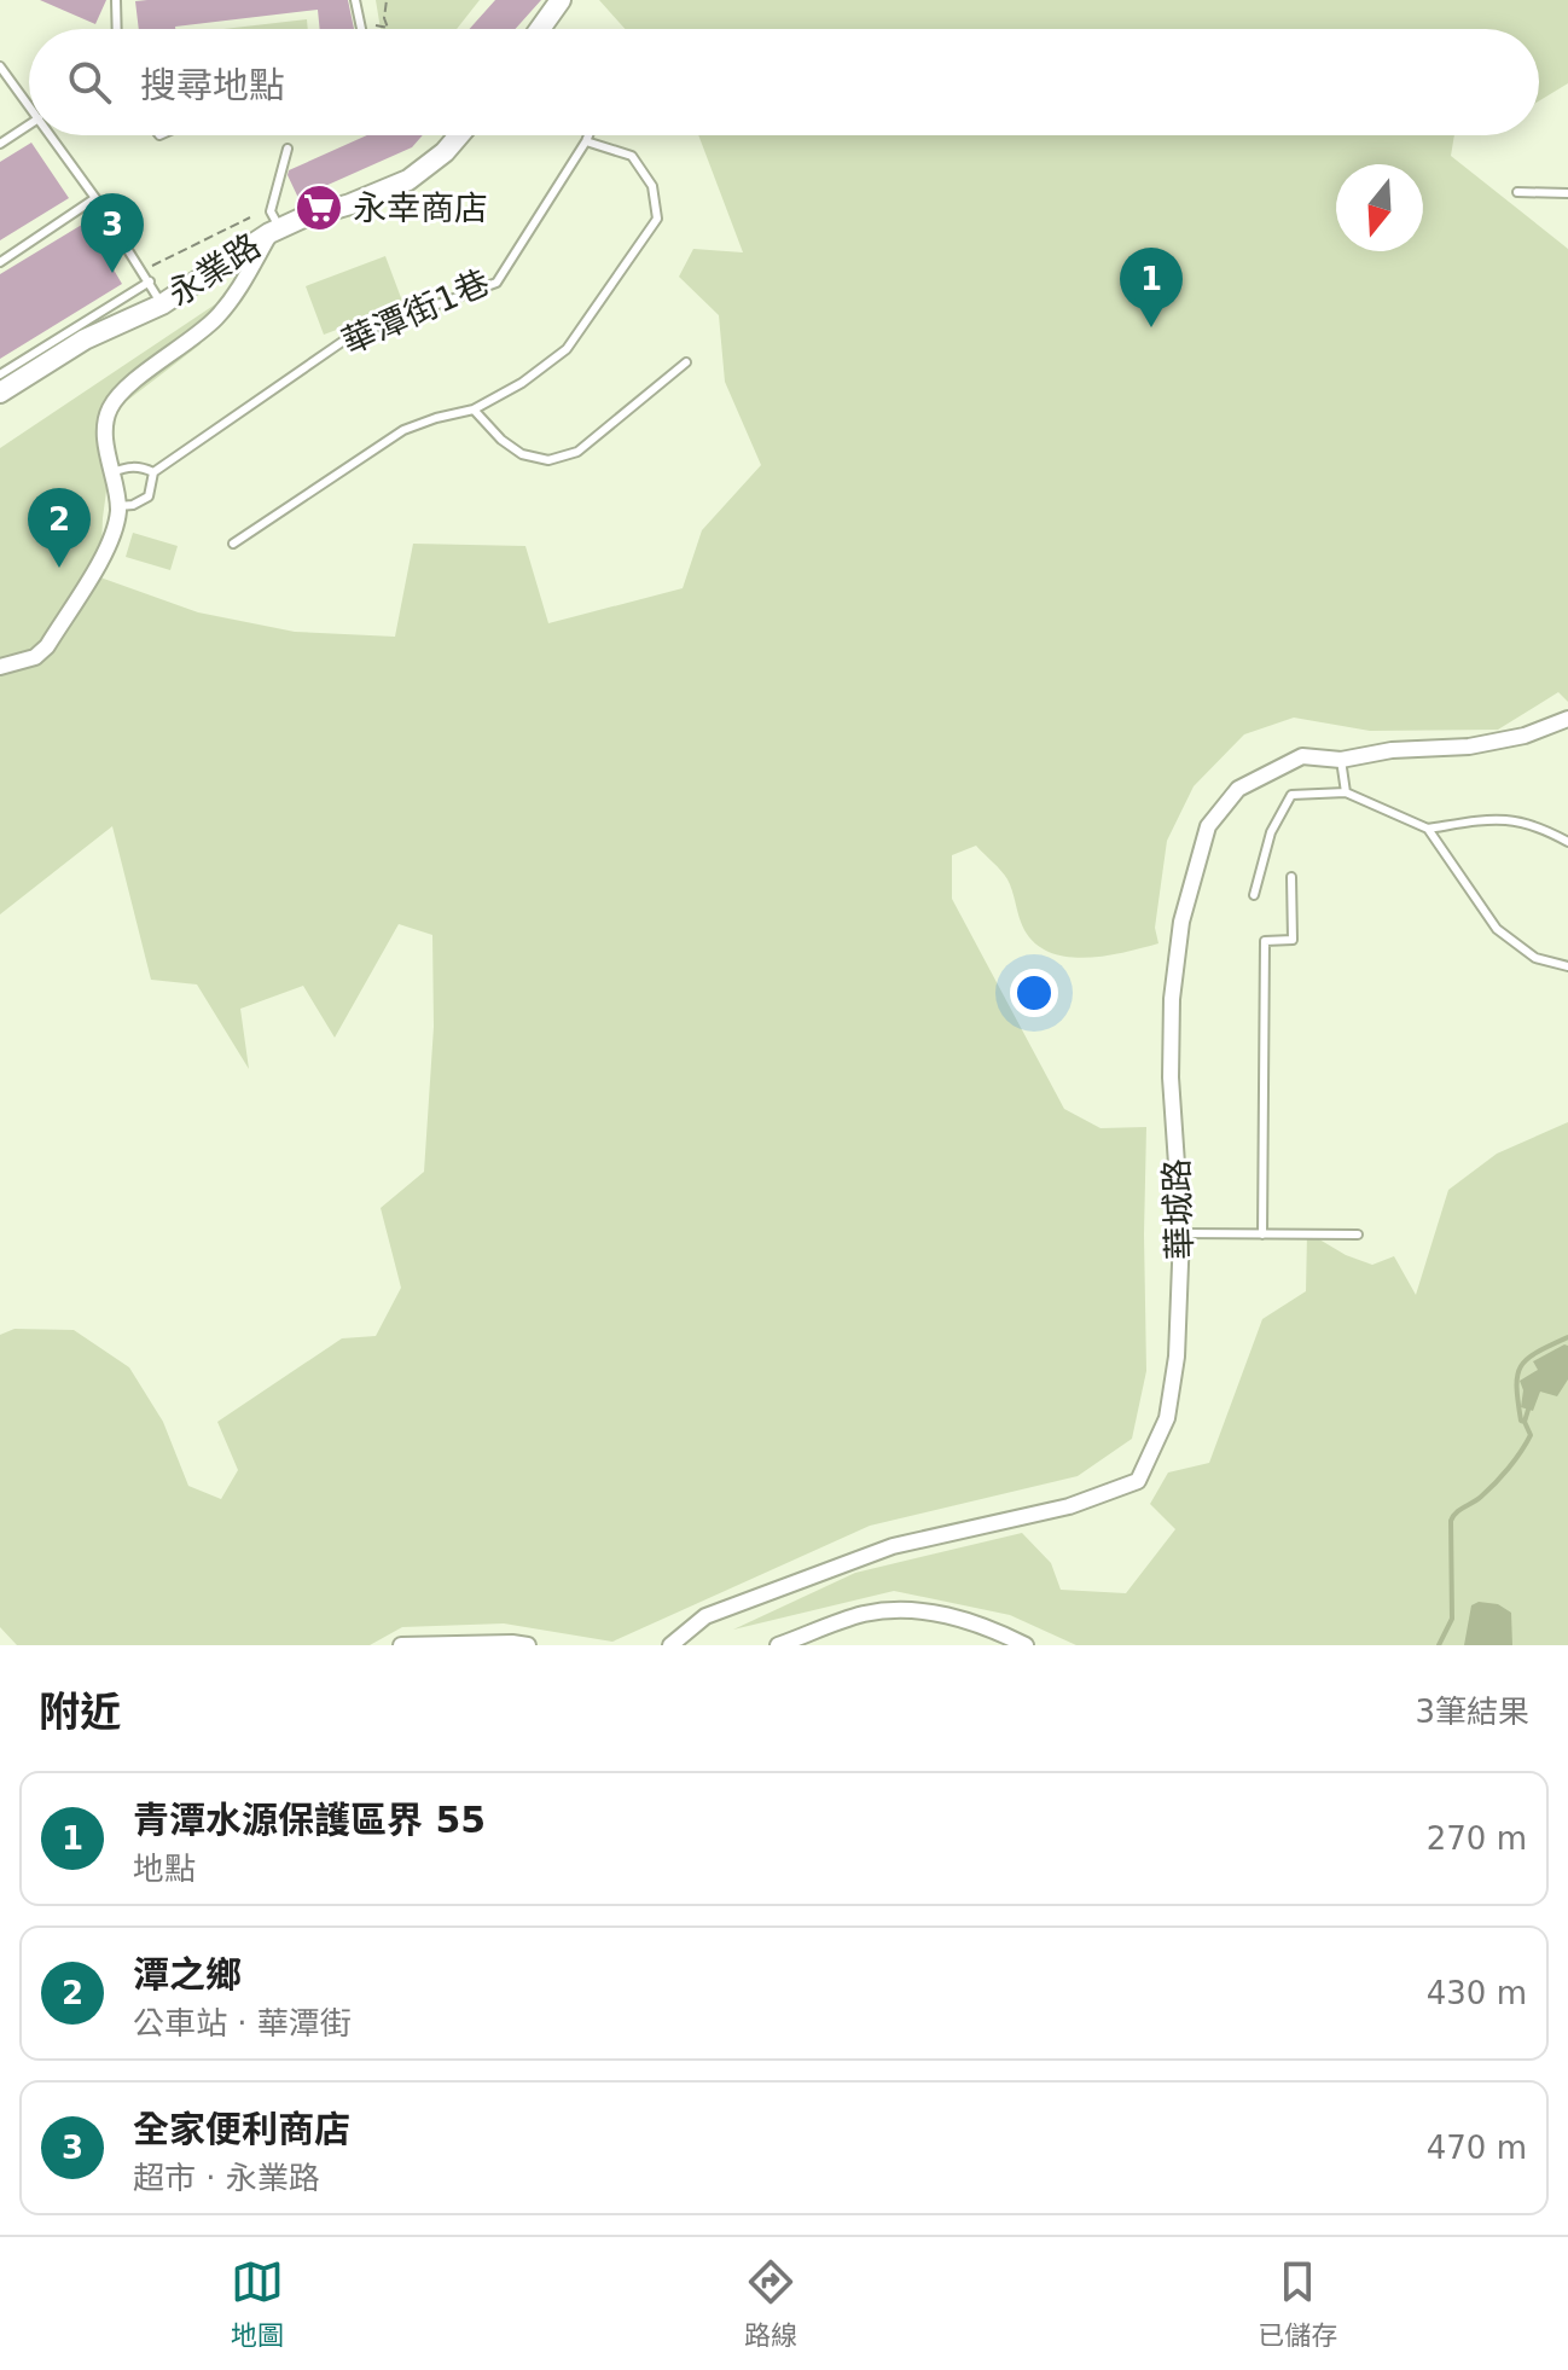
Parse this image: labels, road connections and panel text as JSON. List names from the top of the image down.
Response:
{
  "streets": {
    "street": ["永業路", "華城路"],
    "lane": ["華潭街1巷"]
  },
  "places": {
    "supermarket": ["永幸商店"]
  },
  "north": "bottom",
  "page": {
    "search": "搜尋地點",
    "pins": ["3", "1", "2"],
    "heading": ["附近", "3筆結果"],
    "list": [
      {
        "mark": "1",
        "name": "青潭水源保護區界 55",
        "note": "地點",
        "value": "270 m"
      },
      {
        "mark": "2",
        "name": "潭之鄉",
        "note": "公車站 · 華潭街",
        "value": "430 m"
      },
      {
        "mark": "3",
        "name": "全家便利商店",
        "note": "超市 · 永業路",
        "value": "470 m"
      }
    ],
    "nav": ["地圖", "路線", "已儲存"]
  }
}
